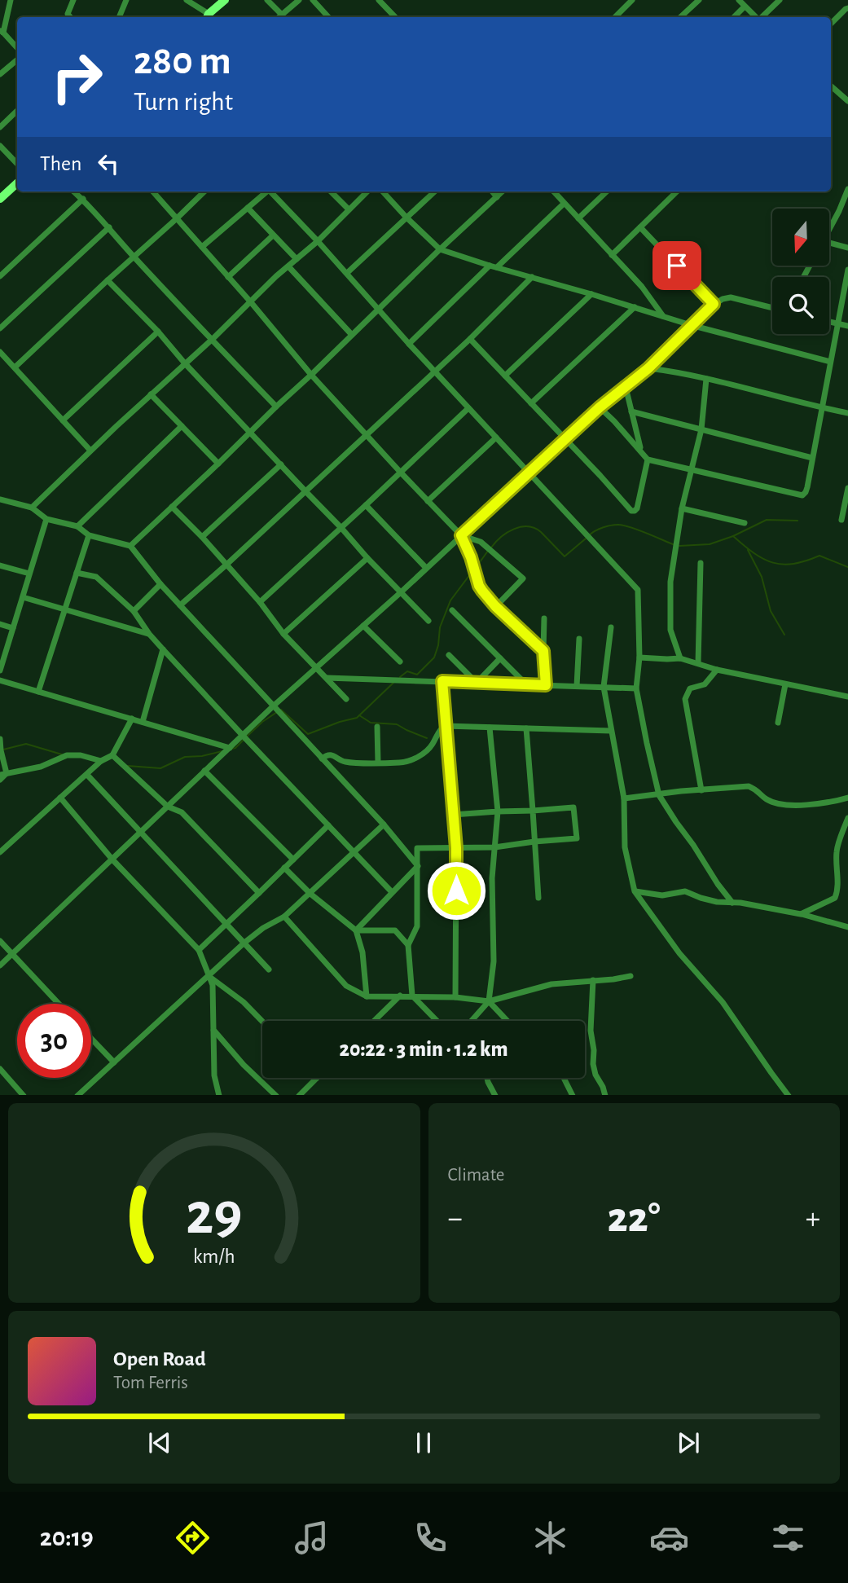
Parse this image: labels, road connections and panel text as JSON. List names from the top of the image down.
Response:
{
  "north": "bottom",
  "page": {
    "turn": ["280 m", "Turn right"],
    "then": "Then",
    "limit": "30",
    "trip": "20:22 · 3 min · 1.2 km",
    "tile": "Climate",
    "heat": ["−", "22°", "+"],
    "song": ["Open Road", "Tom Ferris"],
    "tabs": "20:19",
    "gauge": ["29", "km/h"]
  }
}
